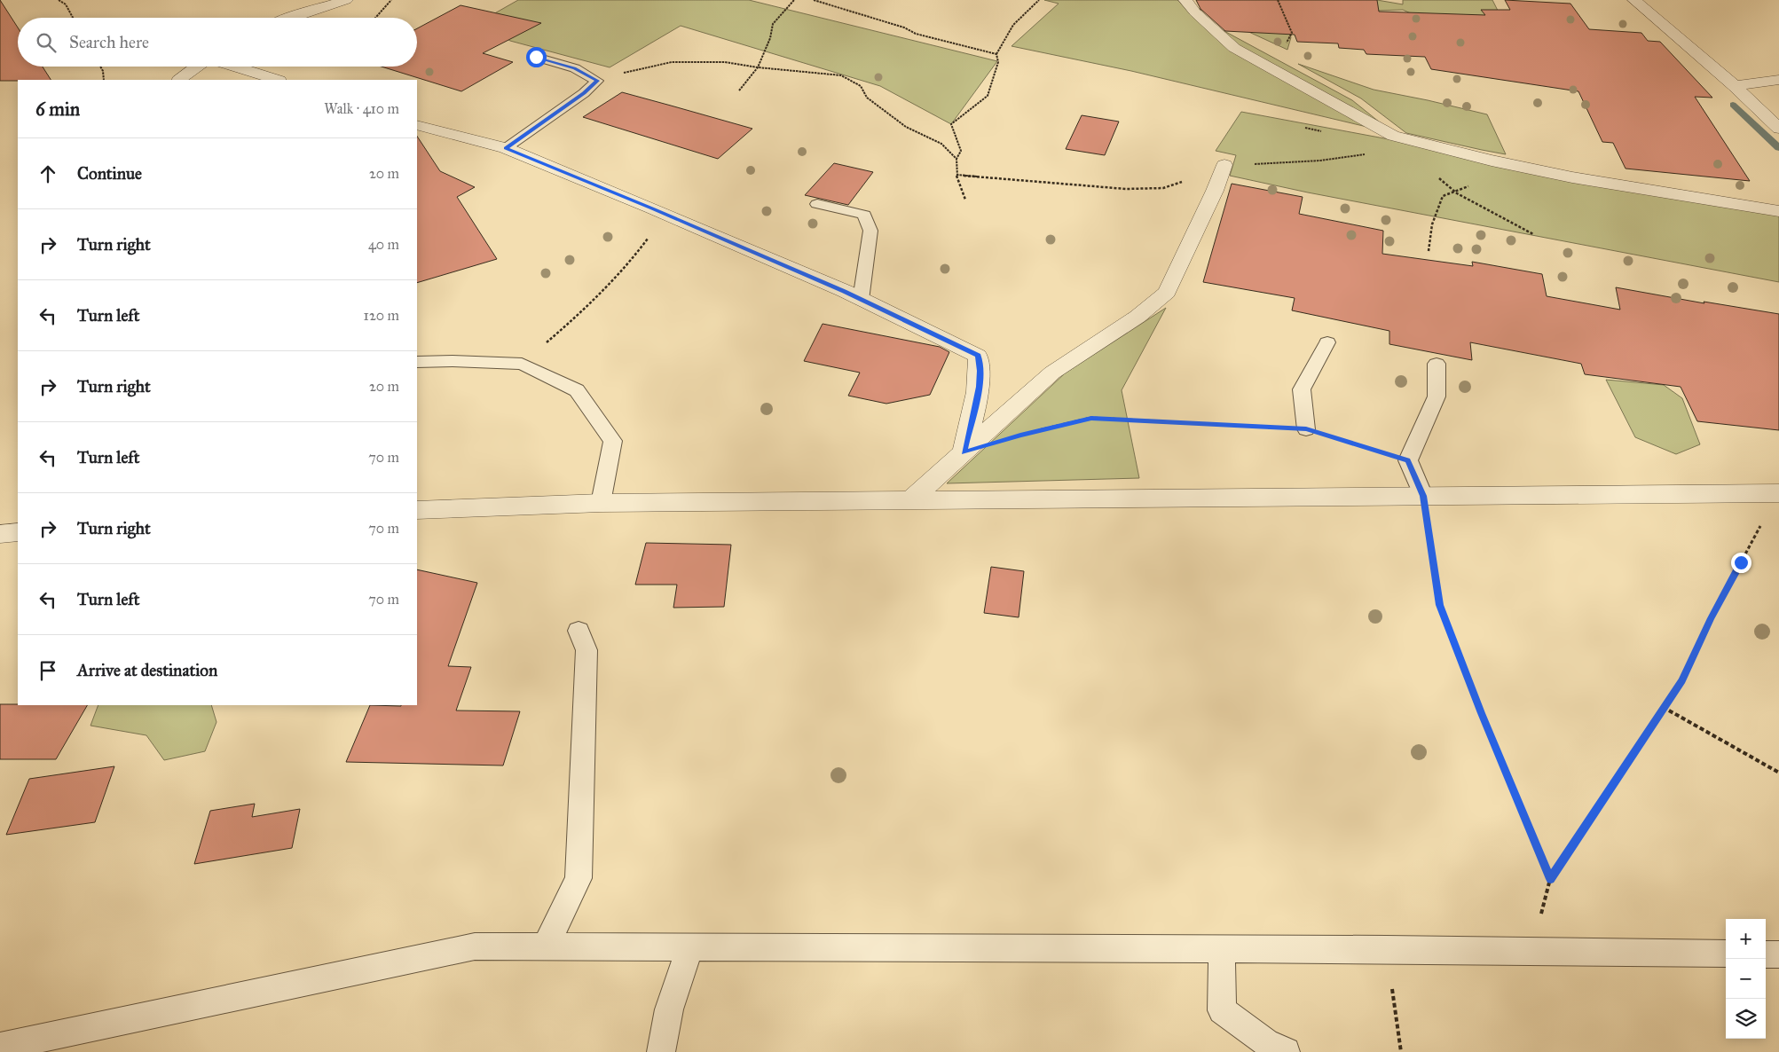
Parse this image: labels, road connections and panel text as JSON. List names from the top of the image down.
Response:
{
  "page": {
    "search": "Search here",
    "heading": ["6 min", "Walk · 410 m"],
    "list": [
      ["Continue", "20 m"],
      ["Turn right", "40 m"],
      ["Turn left", "120 m"],
      ["Turn right", "20 m"],
      ["Turn left", "70 m"],
      ["Turn right", "70 m"],
      ["Turn left", "70 m"],
      "Arrive at destination"
    ],
    "map_buttons": ["+", "−"]
  }
}
